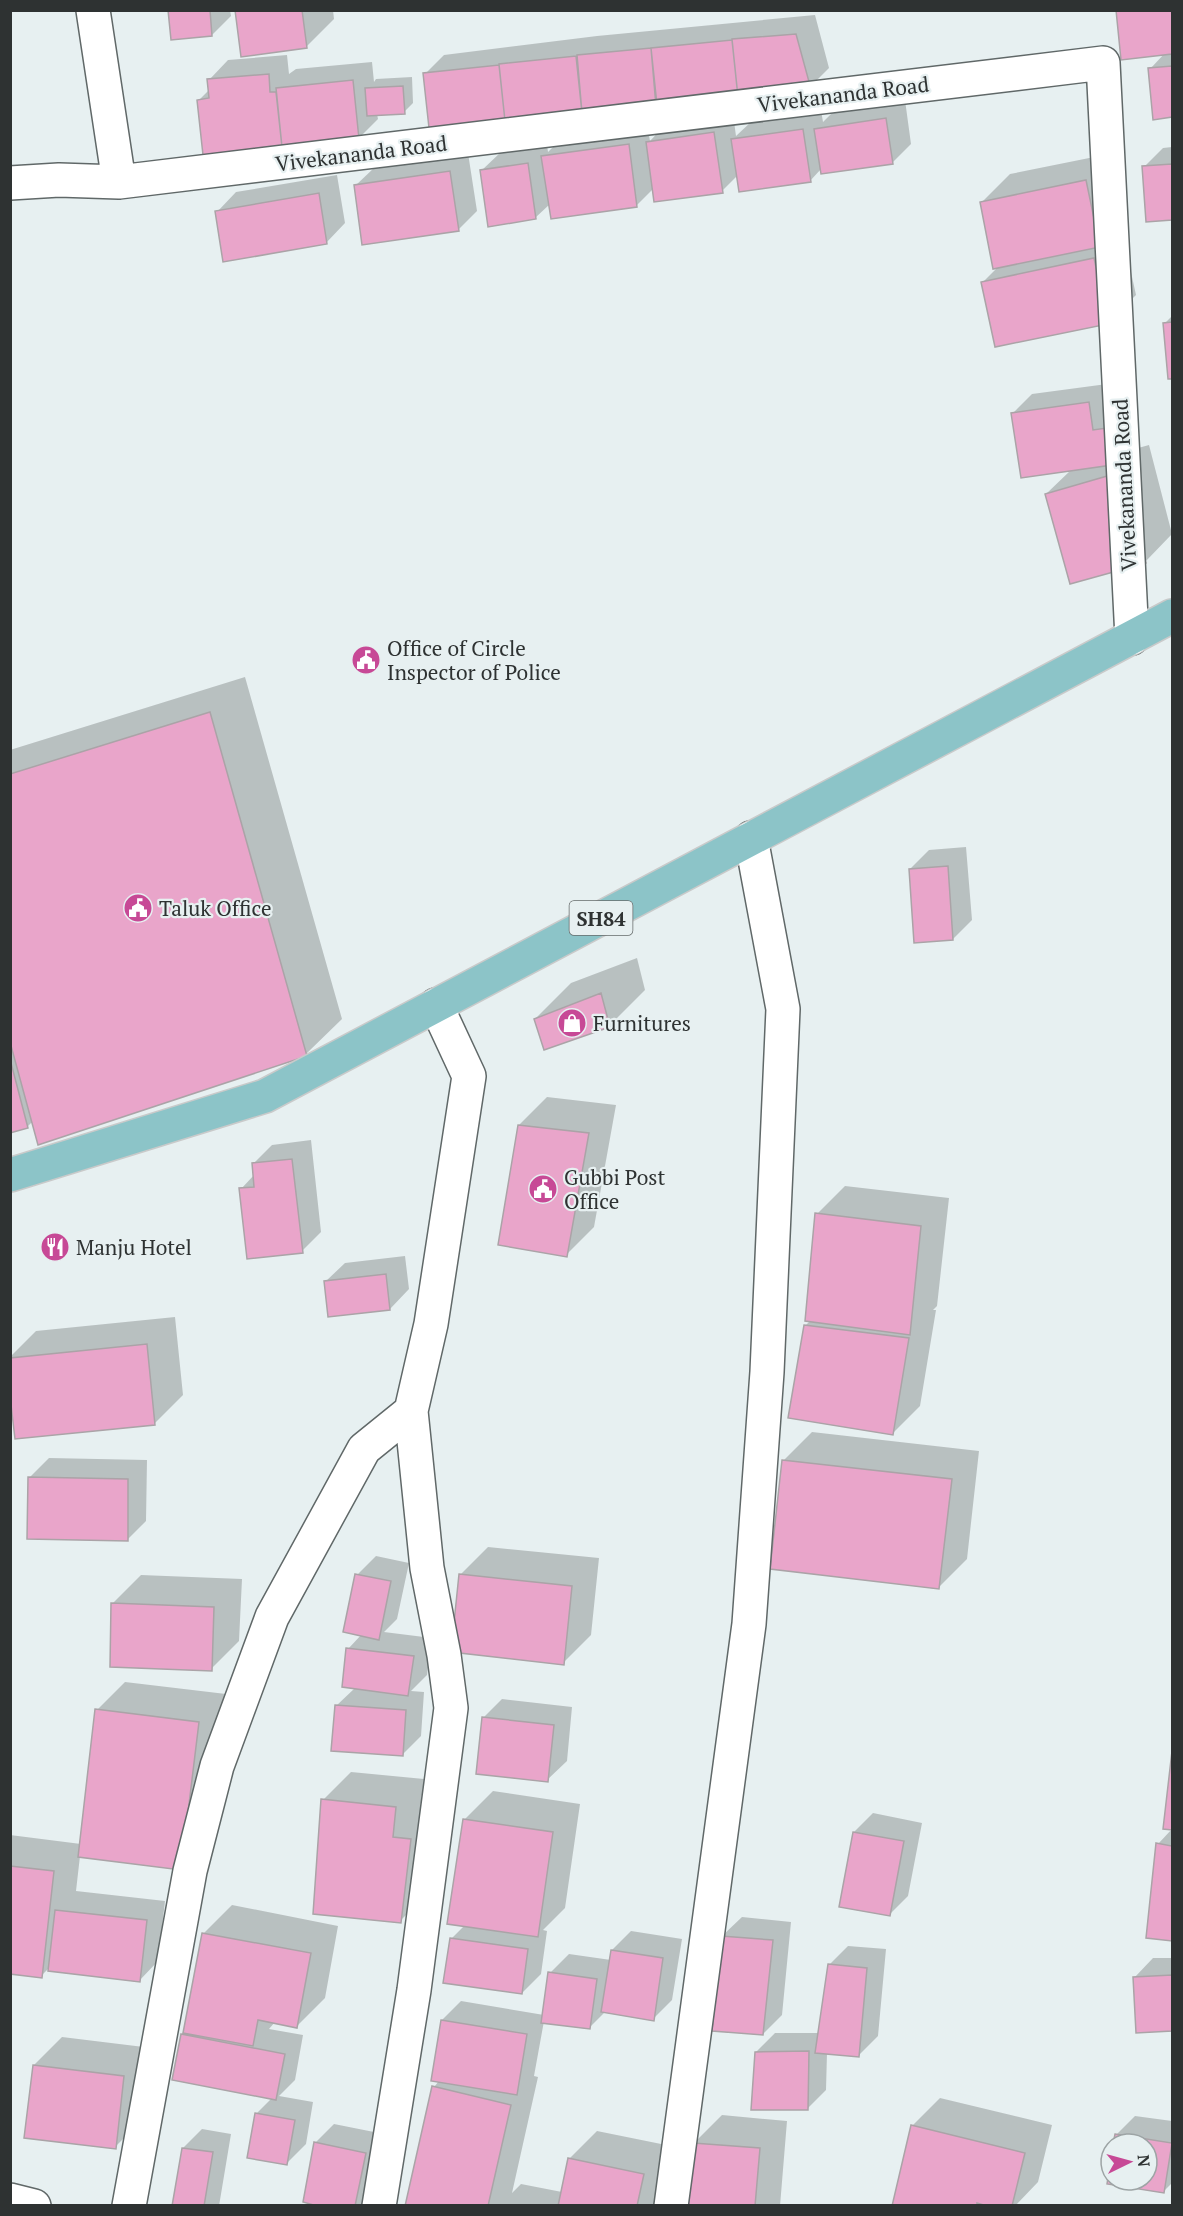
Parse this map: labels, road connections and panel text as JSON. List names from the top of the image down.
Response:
{
  "streets": {
    "main road": ["SH84"],
    "street": ["Vivekananda Road"]
  },
  "crossings": [
    ["Vivekananda Road", "SH84"]
  ],
  "places": {
    "public building": ["Office of Circle Inspector of Police", "Taluk Office", "Gubbi Post Office"],
    "shop": ["Furnitures"],
    "restaurant": ["Manju Hotel"]
  },
  "north": "right"
}
